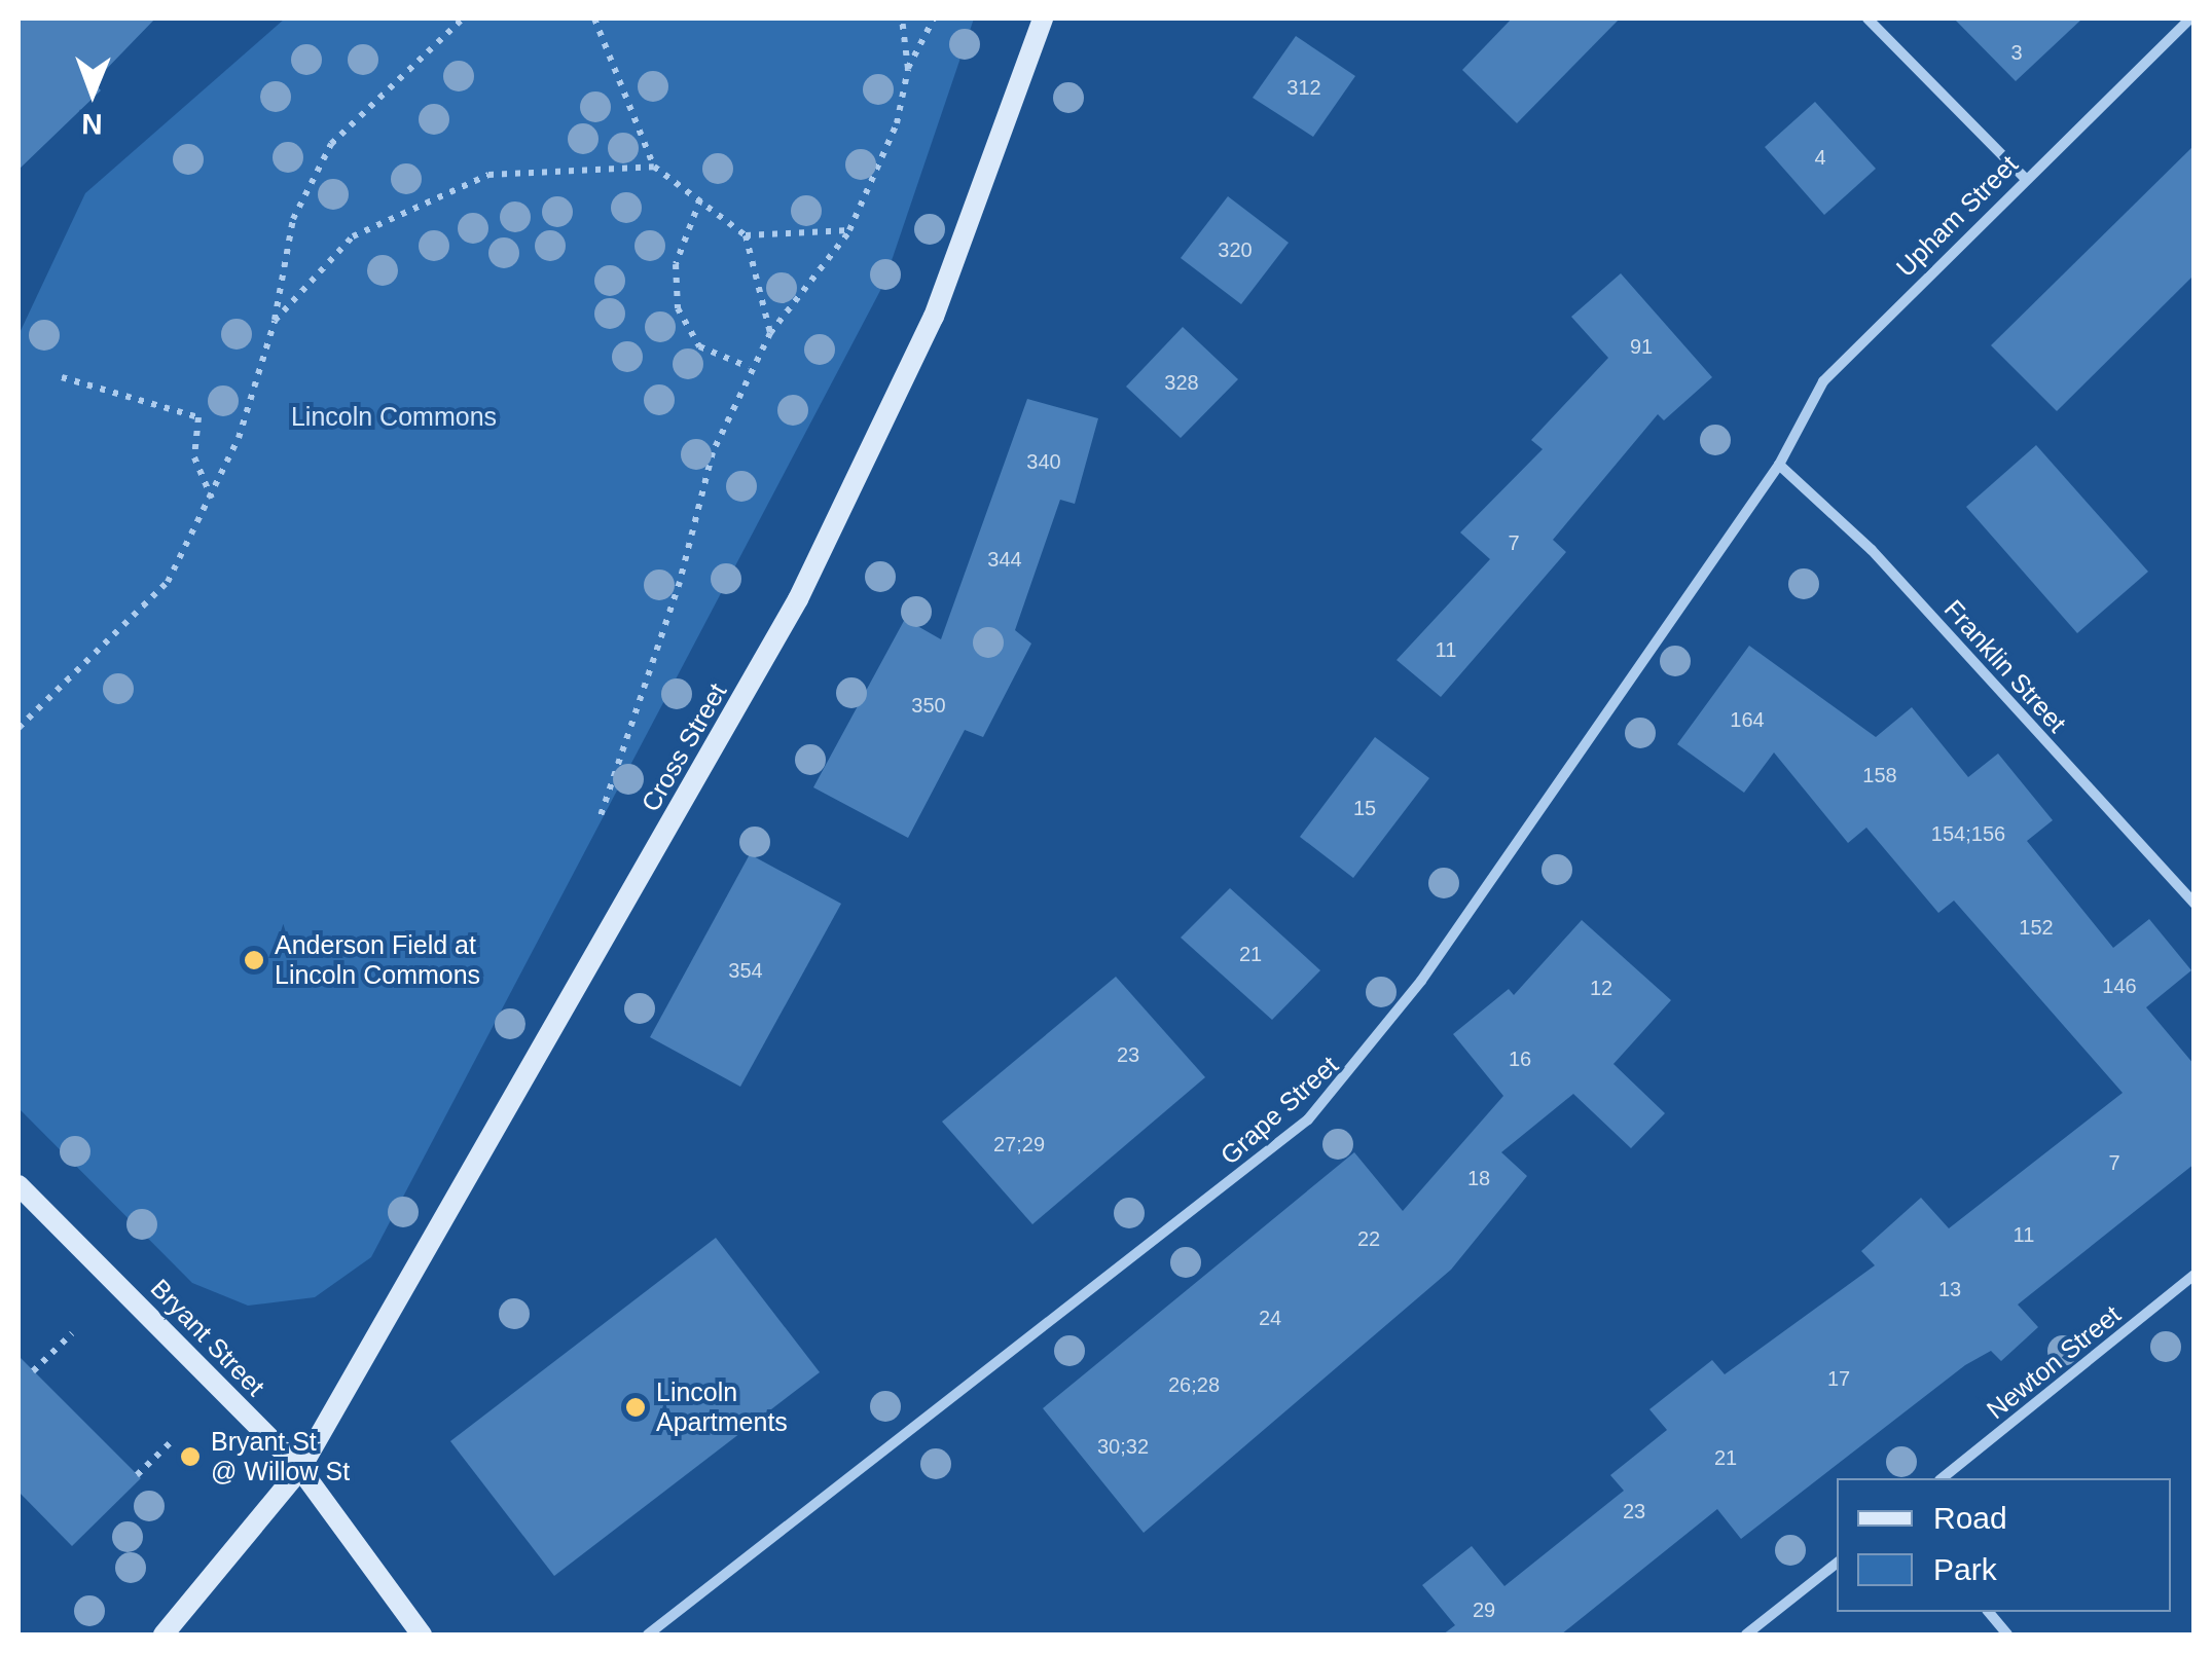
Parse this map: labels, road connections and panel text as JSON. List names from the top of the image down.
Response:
{
  "streets": {
    "main road": ["Cross Street", "Bryant Street"],
    "street": [
      "Upham Street",
      "Franklin Street",
      "Grape Street",
      "Newton Street"
    ]
  },
  "crossings": [
    ["Upham Street", "Franklin Street"],
    ["Upham Street", "Grape Street"],
    ["Franklin Street", "Grape Street"],
    ["Cross Street", "Bryant Street"]
  ],
  "parks": ["Lincoln Commons"],
  "places": ["Anderson Field at Lincoln Commons", "Lincoln Apartments", "Bryant St @ Willow St"],
  "house_numbers": [
    "3",
    "312",
    "4",
    "320",
    "91",
    "328",
    "340",
    "7",
    "344",
    "11",
    "350",
    "164",
    "158",
    "15",
    "154;156",
    "152",
    "21",
    "354",
    "146",
    "12",
    "23",
    "16",
    "27;29",
    "7",
    "18",
    "11",
    "22",
    "13",
    "24",
    "17",
    "26;28",
    "30;32",
    "21",
    "23",
    "29"
  ],
  "legend": ["Road", "Park"],
  "north": "bottom"
}
